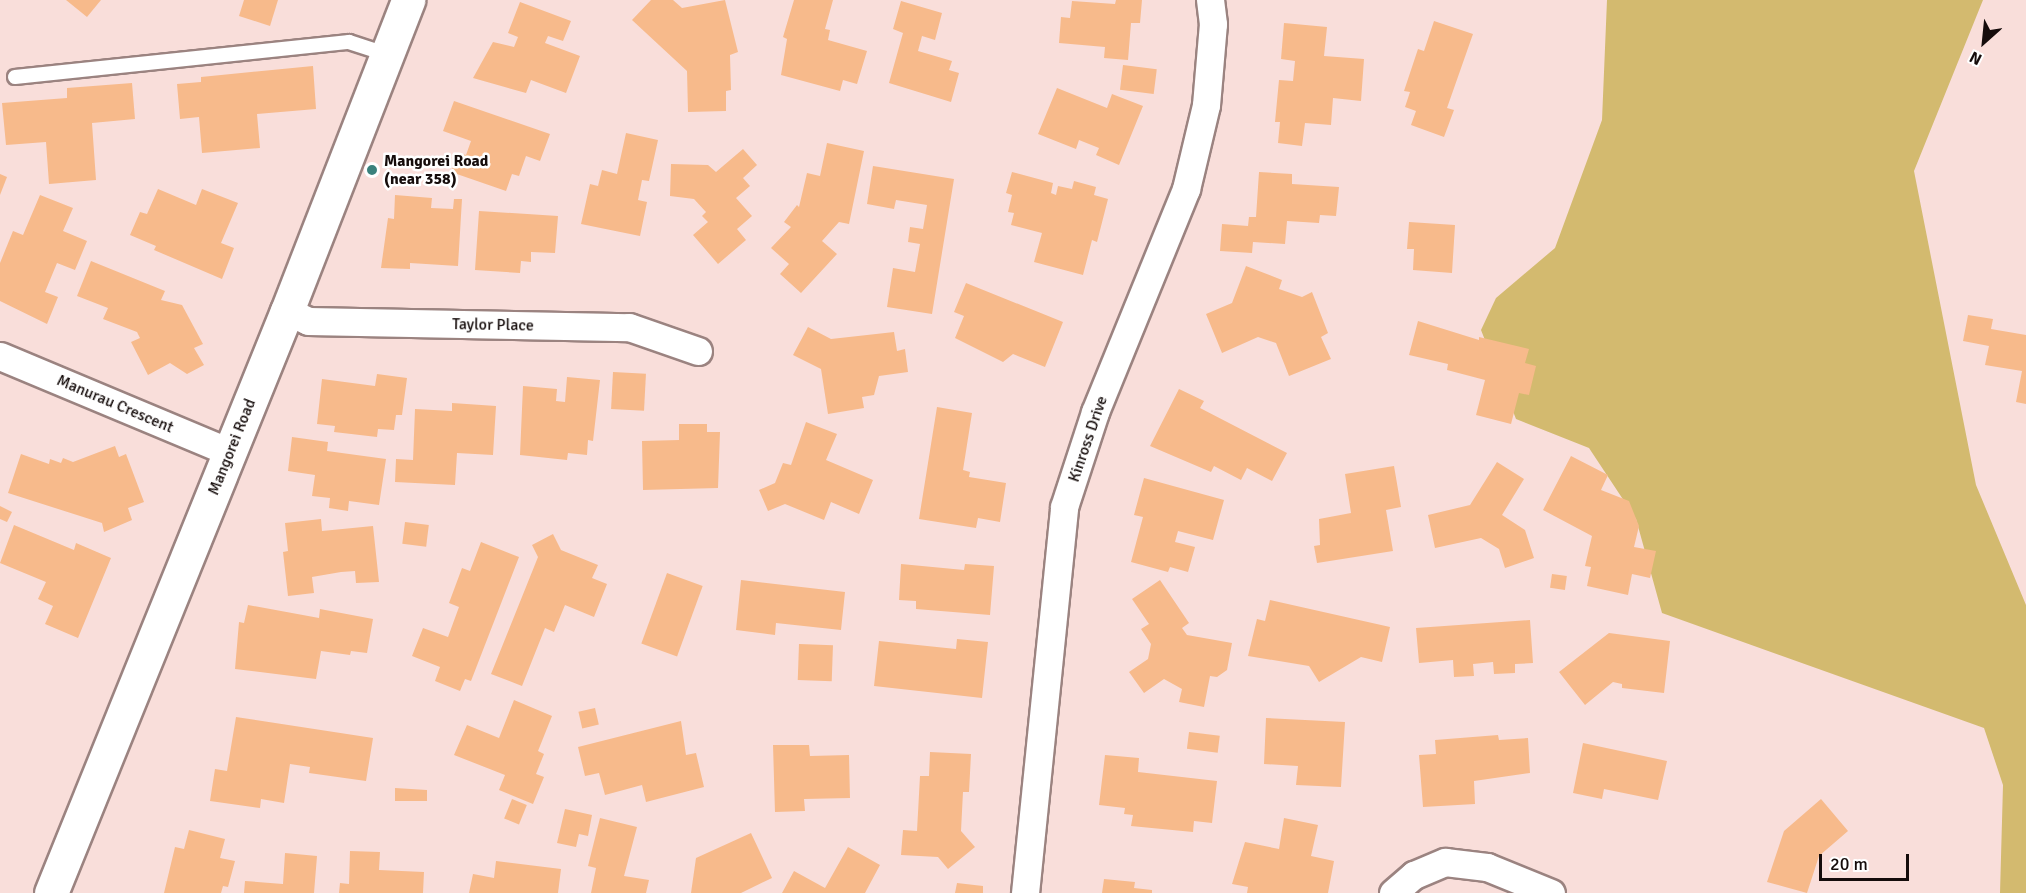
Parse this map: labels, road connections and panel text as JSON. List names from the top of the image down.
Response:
{
  "streets": {
    "street": [
      "Taylor Place",
      "Manurau Crescent",
      "Kinross Drive",
      "Mangorei Road"
    ]
  },
  "crossings": [
    ["Taylor Place", "Mangorei Road"],
    ["Manurau Crescent", "Mangorei Road"]
  ],
  "places": ["Mangorei Road (near 358)"],
  "scale_bar": "20 m",
  "north": "bottom left"
}
